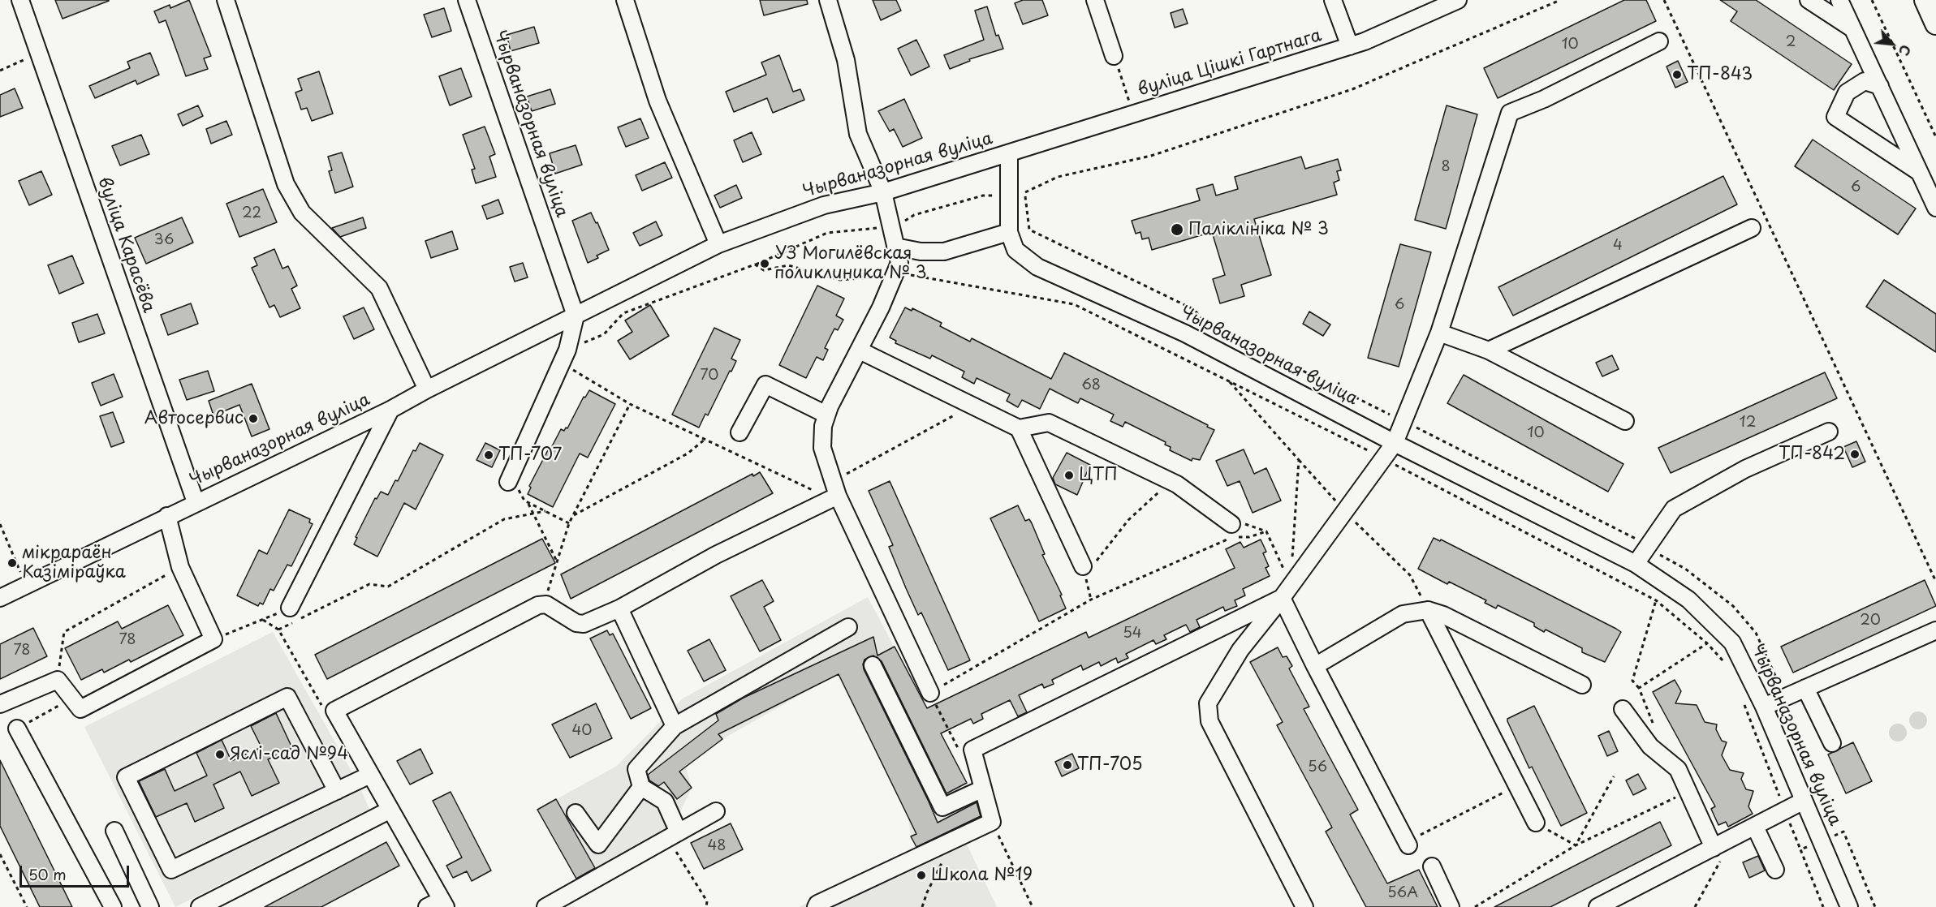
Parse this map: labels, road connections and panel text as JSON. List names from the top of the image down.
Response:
{
  "streets": {
    "street": ["вуліца Цішкі Гартнага", "Чырваназорная вуліца", "вуліца Карасёва"]
  },
  "crossings": [
    ["вуліца Цішкі Гартнага", "Чырваназорная вуліца"],
    ["Чырваназорная вуліца", "вуліца Карасёва"]
  ],
  "places": [
    "ТП-843",
    "Паліклініка № 3",
    "УЗ Могилёвская поликлиника № 3",
    "Автосервис",
    "ТП-842",
    "ТП-707",
    "ЦТП",
    "мікрараён Казіміраўка",
    "Яслі-сад №94",
    "ТП-705",
    "Школа №19"
  ],
  "house_numbers": [
    "2",
    "10",
    "8",
    "6",
    "22",
    "36",
    "4",
    "6",
    "70",
    "68",
    "12",
    "10",
    "20",
    "54",
    "78",
    "78",
    "40",
    "56",
    "48",
    "56А"
  ],
  "scale_bar": "50 m",
  "north": "bottom right"
}
